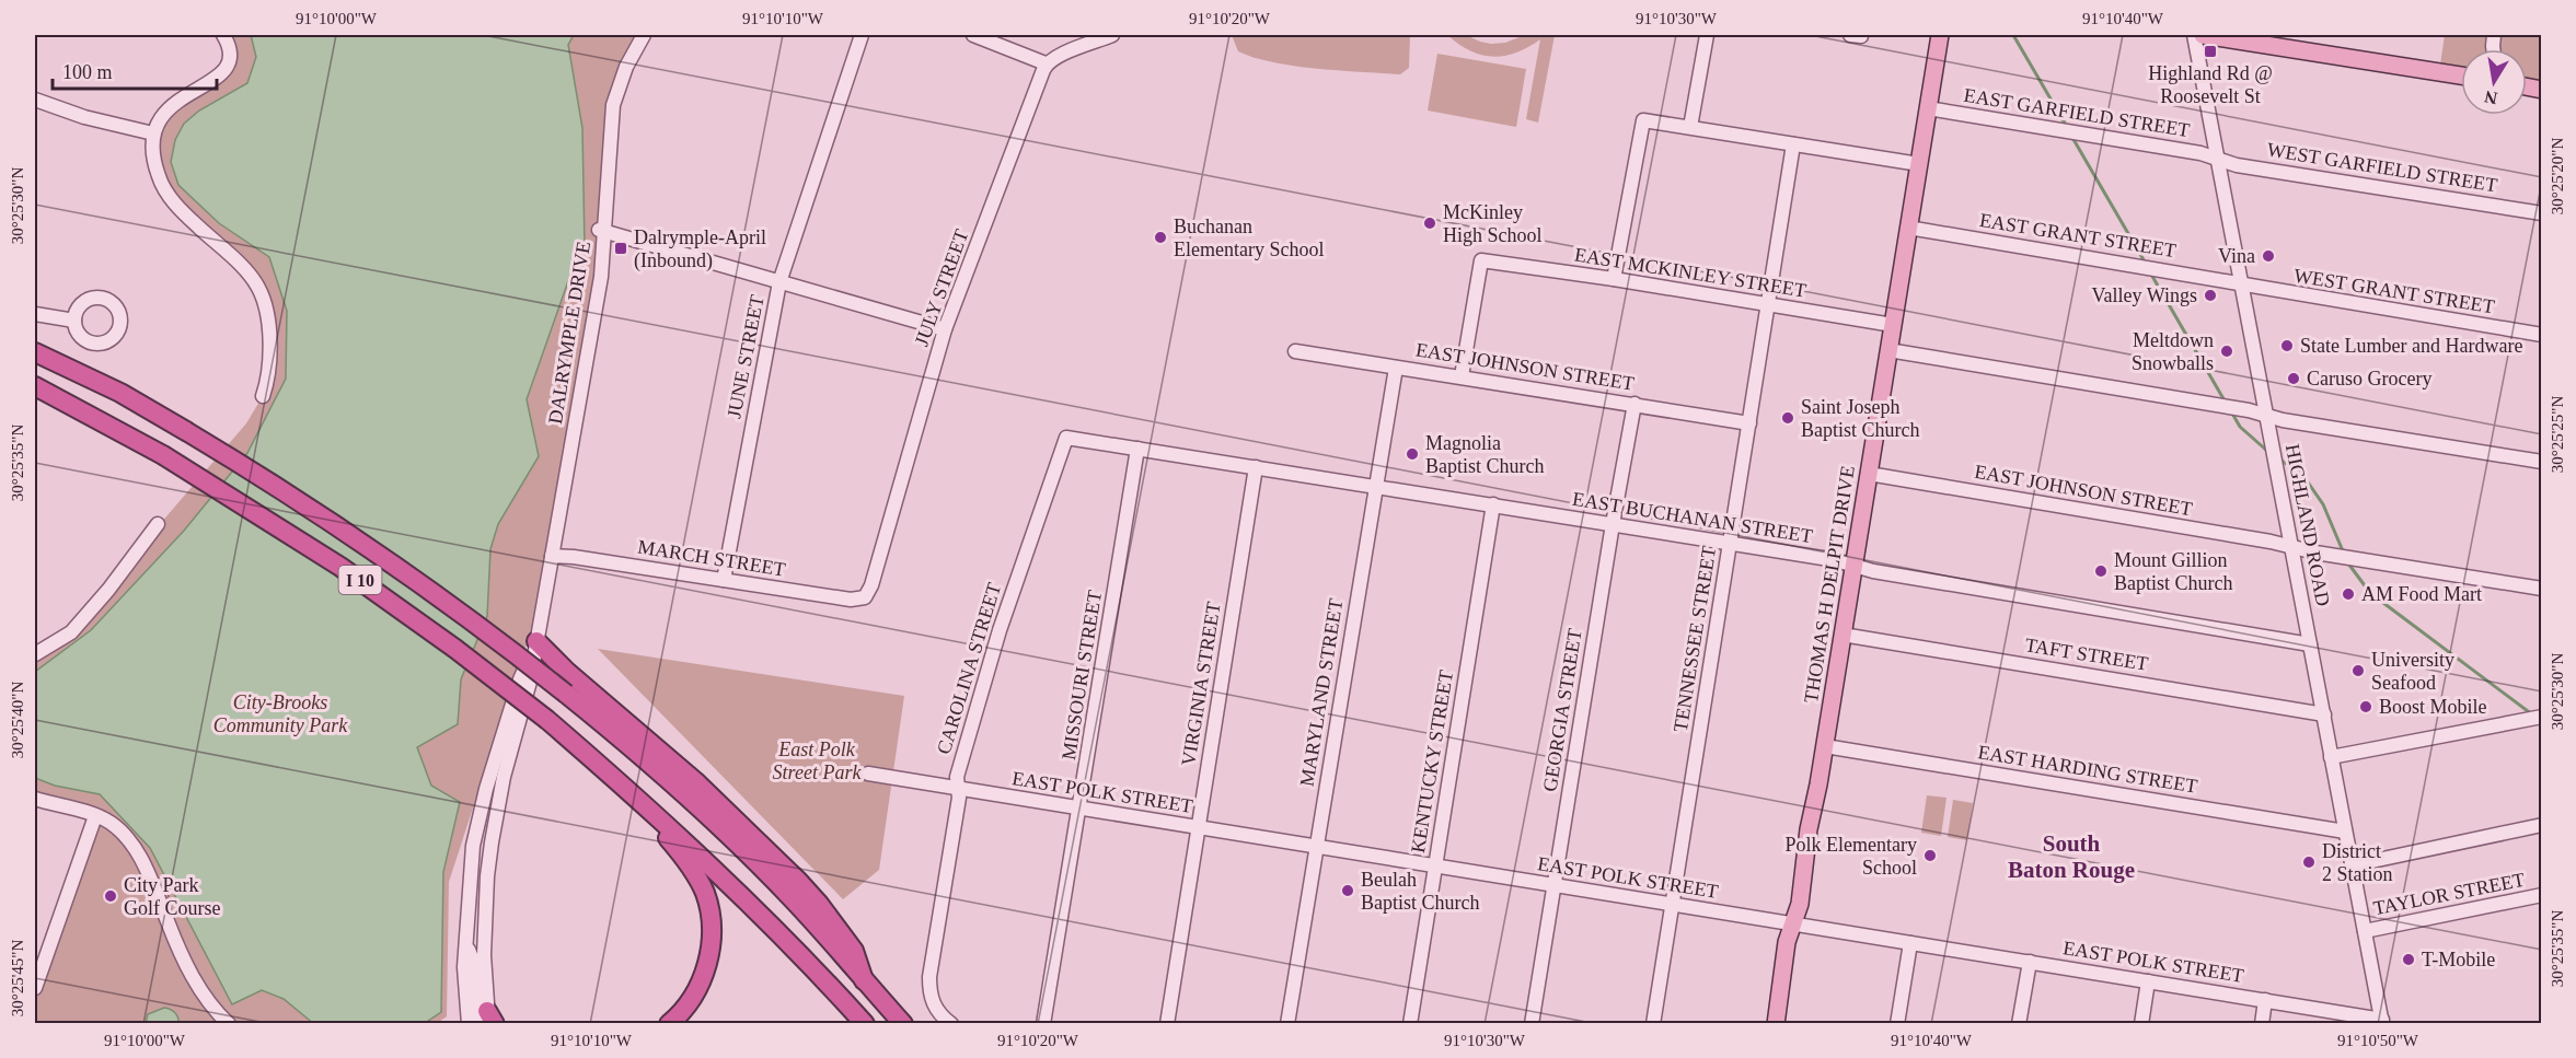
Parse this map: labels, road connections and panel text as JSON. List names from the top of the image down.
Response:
{
  "streets": {
    "highway": ["I 10"],
    "main road": ["THOMAS H DELPIT DRIVE"],
    "street": [
      "EAST GARFIELD STREET",
      "WEST GARFIELD STREET",
      "EAST GRANT STREET",
      "EAST MCKINLEY STREET",
      "JULY STREET",
      "WEST GRANT STREET",
      "DALRYMPLE DRIVE",
      "JUNE STREET",
      "EAST JOHNSON STREET",
      "EAST BUCHANAN STREET",
      "HIGHLAND ROAD",
      "MARCH STREET",
      "TENNESSEE STREET",
      "TAFT STREET",
      "CAROLINA STREET",
      "MISSOURI STREET",
      "VIRGINIA STREET",
      "MARYLAND STREET",
      "GEORGIA STREET",
      "KENTUCKY STREET",
      "EAST HARDING STREET",
      "EAST POLK STREET",
      "TAYLOR STREET"
    ]
  },
  "crossings": [
    ["EAST GARFIELD STREET", "WEST GARFIELD STREET"],
    ["EAST GARFIELD STREET", "HIGHLAND ROAD"],
    ["EAST GARFIELD STREET", "THOMAS H DELPIT DRIVE"],
    ["WEST GARFIELD STREET", "HIGHLAND ROAD"],
    ["EAST GRANT STREET", "WEST GRANT STREET"],
    ["EAST GRANT STREET", "HIGHLAND ROAD"],
    ["EAST GRANT STREET", "THOMAS H DELPIT DRIVE"],
    ["EAST MCKINLEY STREET", "EAST JOHNSON STREET"],
    ["EAST MCKINLEY STREET", "THOMAS H DELPIT DRIVE"],
    ["EAST MCKINLEY STREET", "TENNESSEE STREET"],
    ["JULY STREET", "MARCH STREET"],
    ["WEST GRANT STREET", "HIGHLAND ROAD"],
    ["DALRYMPLE DRIVE", "MARCH STREET"],
    ["JUNE STREET", "MARCH STREET"],
    ["EAST JOHNSON STREET", "HIGHLAND ROAD"],
    ["EAST JOHNSON STREET", "THOMAS H DELPIT DRIVE"],
    ["EAST JOHNSON STREET", "TENNESSEE STREET"],
    ["EAST JOHNSON STREET", "MARYLAND STREET"],
    ["EAST JOHNSON STREET", "GEORGIA STREET"],
    ["EAST BUCHANAN STREET", "HIGHLAND ROAD"],
    ["EAST BUCHANAN STREET", "THOMAS H DELPIT DRIVE"],
    ["EAST BUCHANAN STREET", "TENNESSEE STREET"],
    ["EAST BUCHANAN STREET", "CAROLINA STREET"],
    ["EAST BUCHANAN STREET", "MISSOURI STREET"],
    ["EAST BUCHANAN STREET", "VIRGINIA STREET"],
    ["EAST BUCHANAN STREET", "MARYLAND STREET"],
    ["EAST BUCHANAN STREET", "GEORGIA STREET"],
    ["EAST BUCHANAN STREET", "KENTUCKY STREET"],
    ["HIGHLAND ROAD", "TAFT STREET"],
    ["HIGHLAND ROAD", "EAST HARDING STREET"],
    ["HIGHLAND ROAD", "EAST POLK STREET"],
    ["HIGHLAND ROAD", "TAYLOR STREET"],
    ["THOMAS H DELPIT DRIVE", "TAFT STREET"],
    ["THOMAS H DELPIT DRIVE", "EAST HARDING STREET"],
    ["THOMAS H DELPIT DRIVE", "EAST POLK STREET"],
    ["TENNESSEE STREET", "EAST POLK STREET"],
    ["CAROLINA STREET", "EAST POLK STREET"],
    ["MISSOURI STREET", "EAST POLK STREET"],
    ["VIRGINIA STREET", "EAST POLK STREET"],
    ["MARYLAND STREET", "EAST POLK STREET"],
    ["GEORGIA STREET", "EAST POLK STREET"],
    ["KENTUCKY STREET", "EAST POLK STREET"]
  ],
  "districts": ["South Baton Rouge"],
  "parks": ["City-Brooks Community Park", "East Polk Street Park"],
  "places": {
    "transit": ["Highland Rd @ Roosevelt St", "Dalrymple-April (Inbound)"],
    "other": [
      "McKinley High School",
      "Buchanan Elementary School",
      "Vina",
      "Valley Wings",
      "State Lumber and Hardware",
      "Meltdown Snowballs",
      "Caruso Grocery",
      "Saint Joseph Baptist Church",
      "Magnolia Baptist Church",
      "Mount Gillion Baptist Church",
      "AM Food Mart",
      "University Seafood",
      "Boost Mobile",
      "Polk Elementary School",
      "District 2 Station",
      "Beulah Baptist Church",
      "City Park Golf Course",
      "T-Mobile"
    ]
  },
  "scale_bar": "100 m",
  "north": "bottom",
  "coordinates": [
    "91°10'00\"W",
    "91°10'10\"W",
    "91°10'20\"W",
    "91°10'30\"W",
    "91°10'40\"W",
    "30°25'20\"N",
    "30°25'30\"N",
    "30°25'25\"N",
    "30°25'35\"N",
    "30°25'40\"N",
    "30°25'45\"N",
    "91°10'50\"W"
  ]
}
